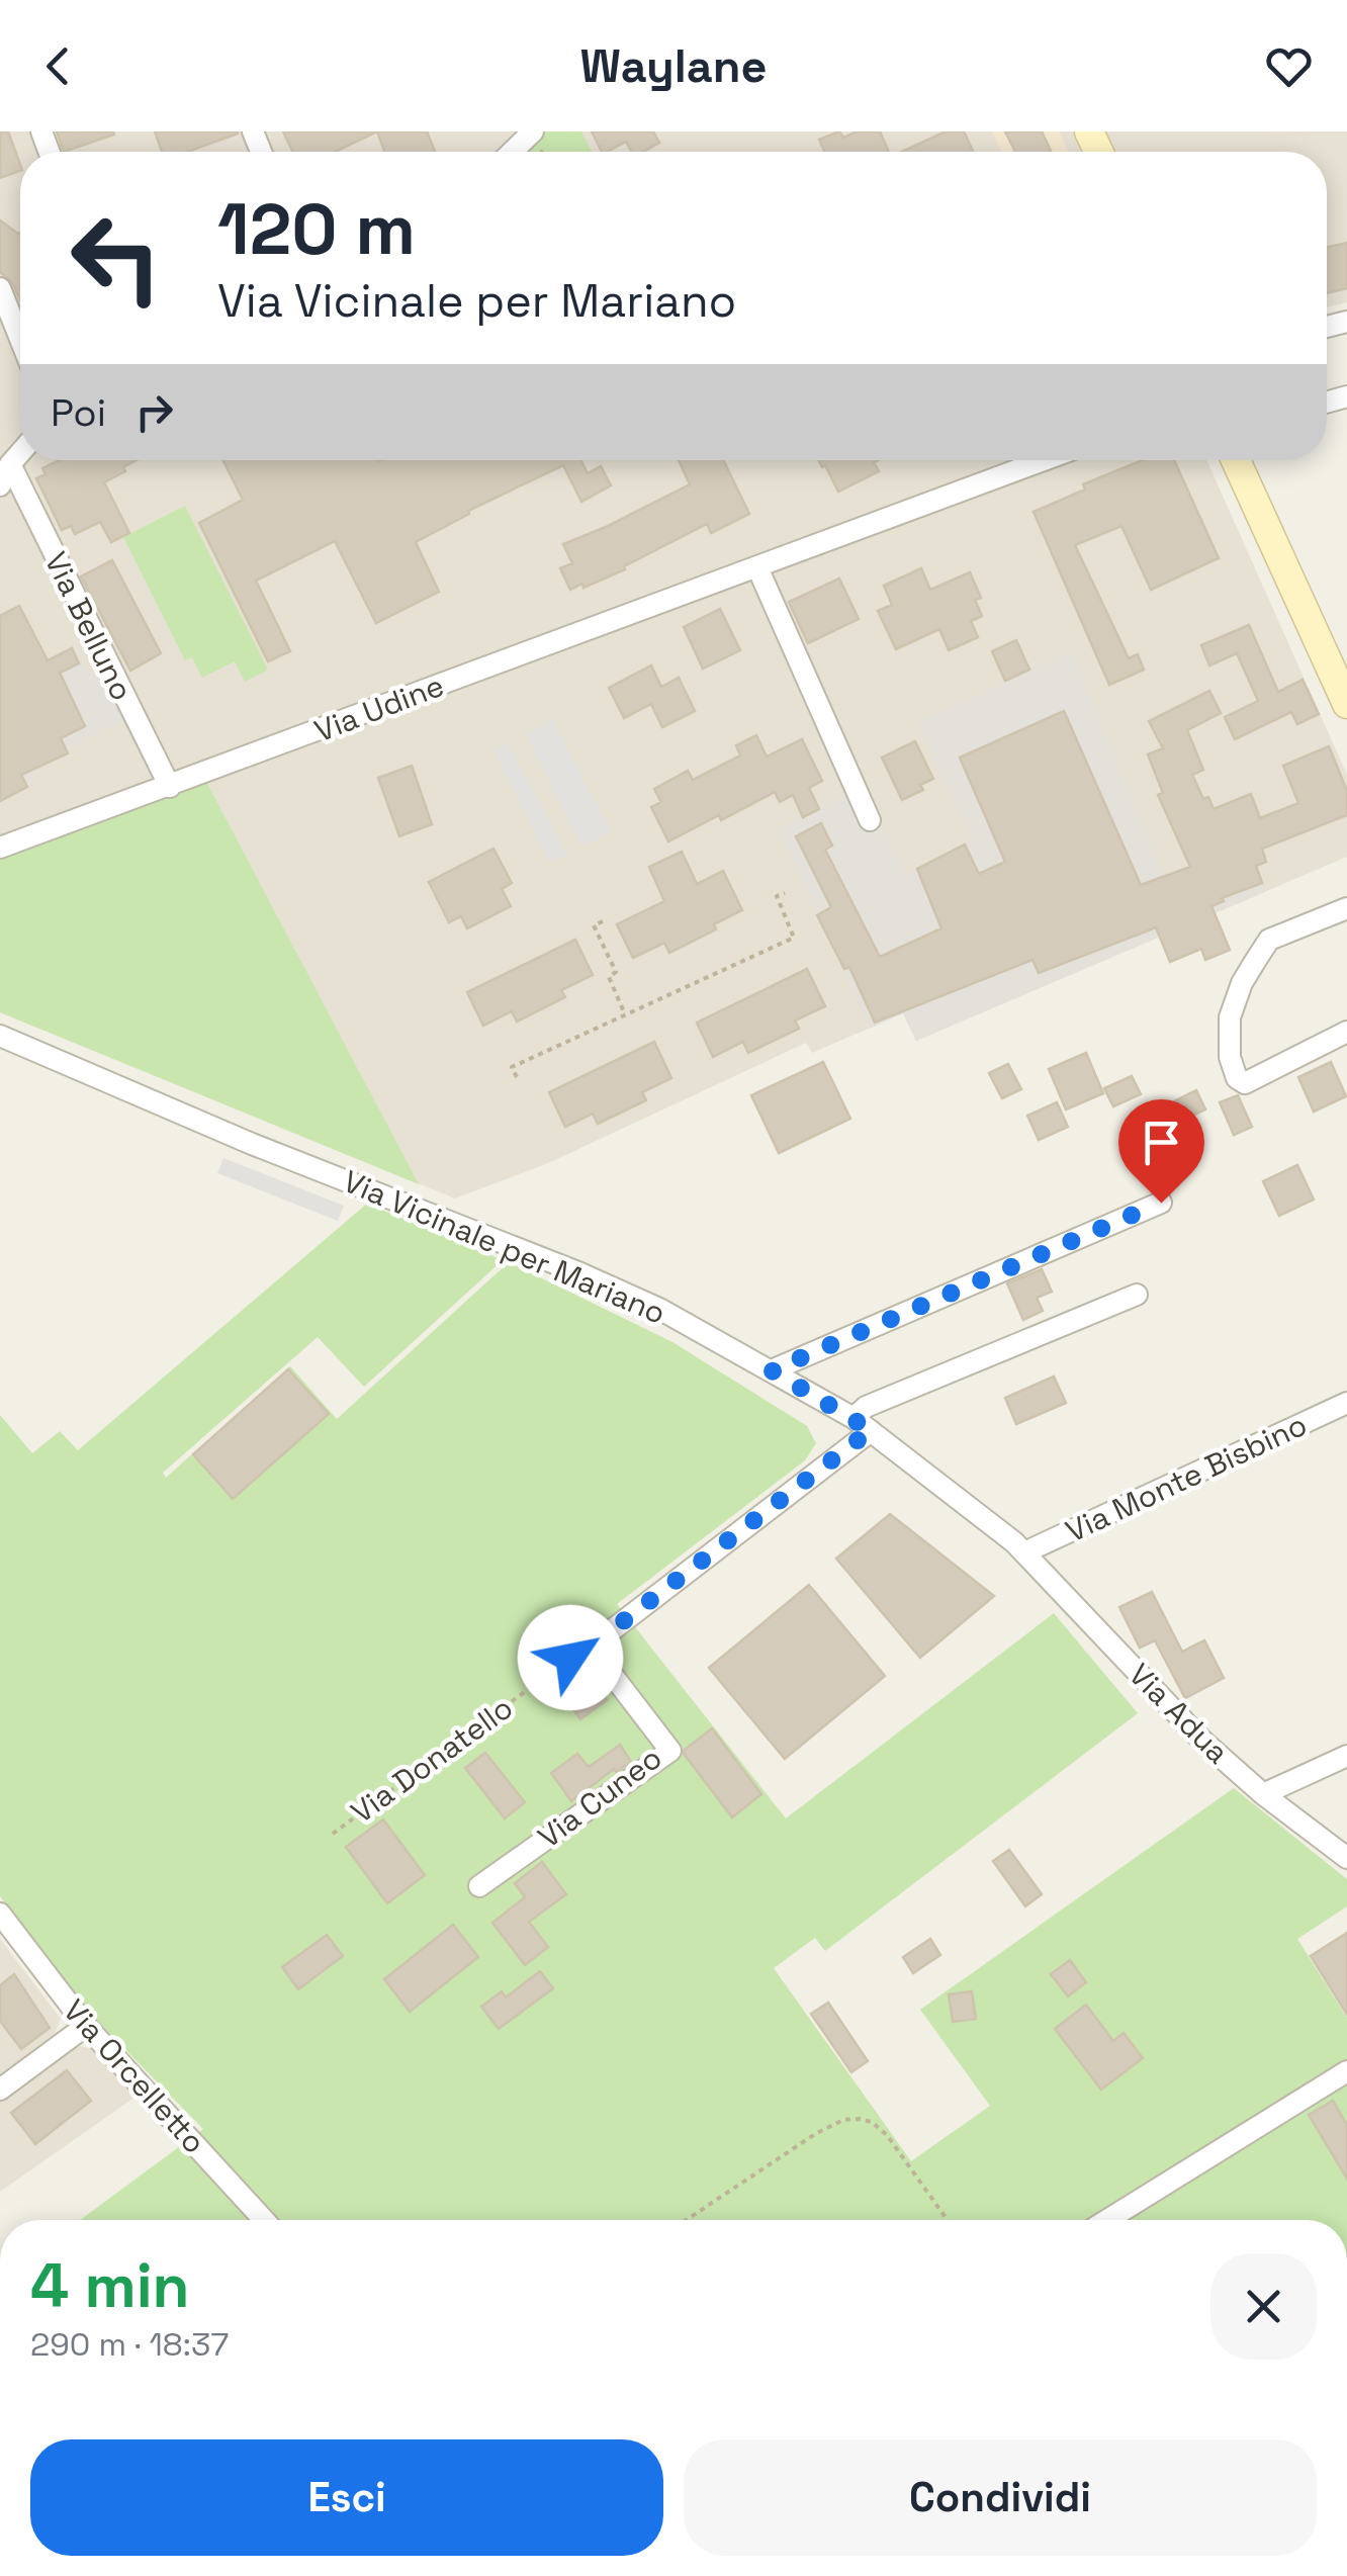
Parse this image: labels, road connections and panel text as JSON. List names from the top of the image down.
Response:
{
  "streets": {
    "street": [
      "Via Belluno",
      "Via Udine",
      "Via Vicinale per Mariano",
      "Via Monte Bisbino",
      "Via Adua",
      "Via Cuneo",
      "Via Orcelletto"
    ],
    "path": ["Via Donatello"]
  },
  "crossings": [
    ["Via Belluno", "Via Udine"],
    ["Via Vicinale per Mariano", "Via Monte Bisbino"],
    ["Via Vicinale per Mariano", "Via Adua"],
    ["Via Monte Bisbino", "Via Adua"],
    ["Via Donatello", "Via Cuneo"]
  ],
  "page": {
    "header": "Waylane",
    "turn": ["120 m", "Via Vicinale per Mariano"],
    "then": "Poi",
    "heading": ["4 min", "290 m · 18:37"],
    "buttons": ["Esci", "Condividi"]
  }
}
